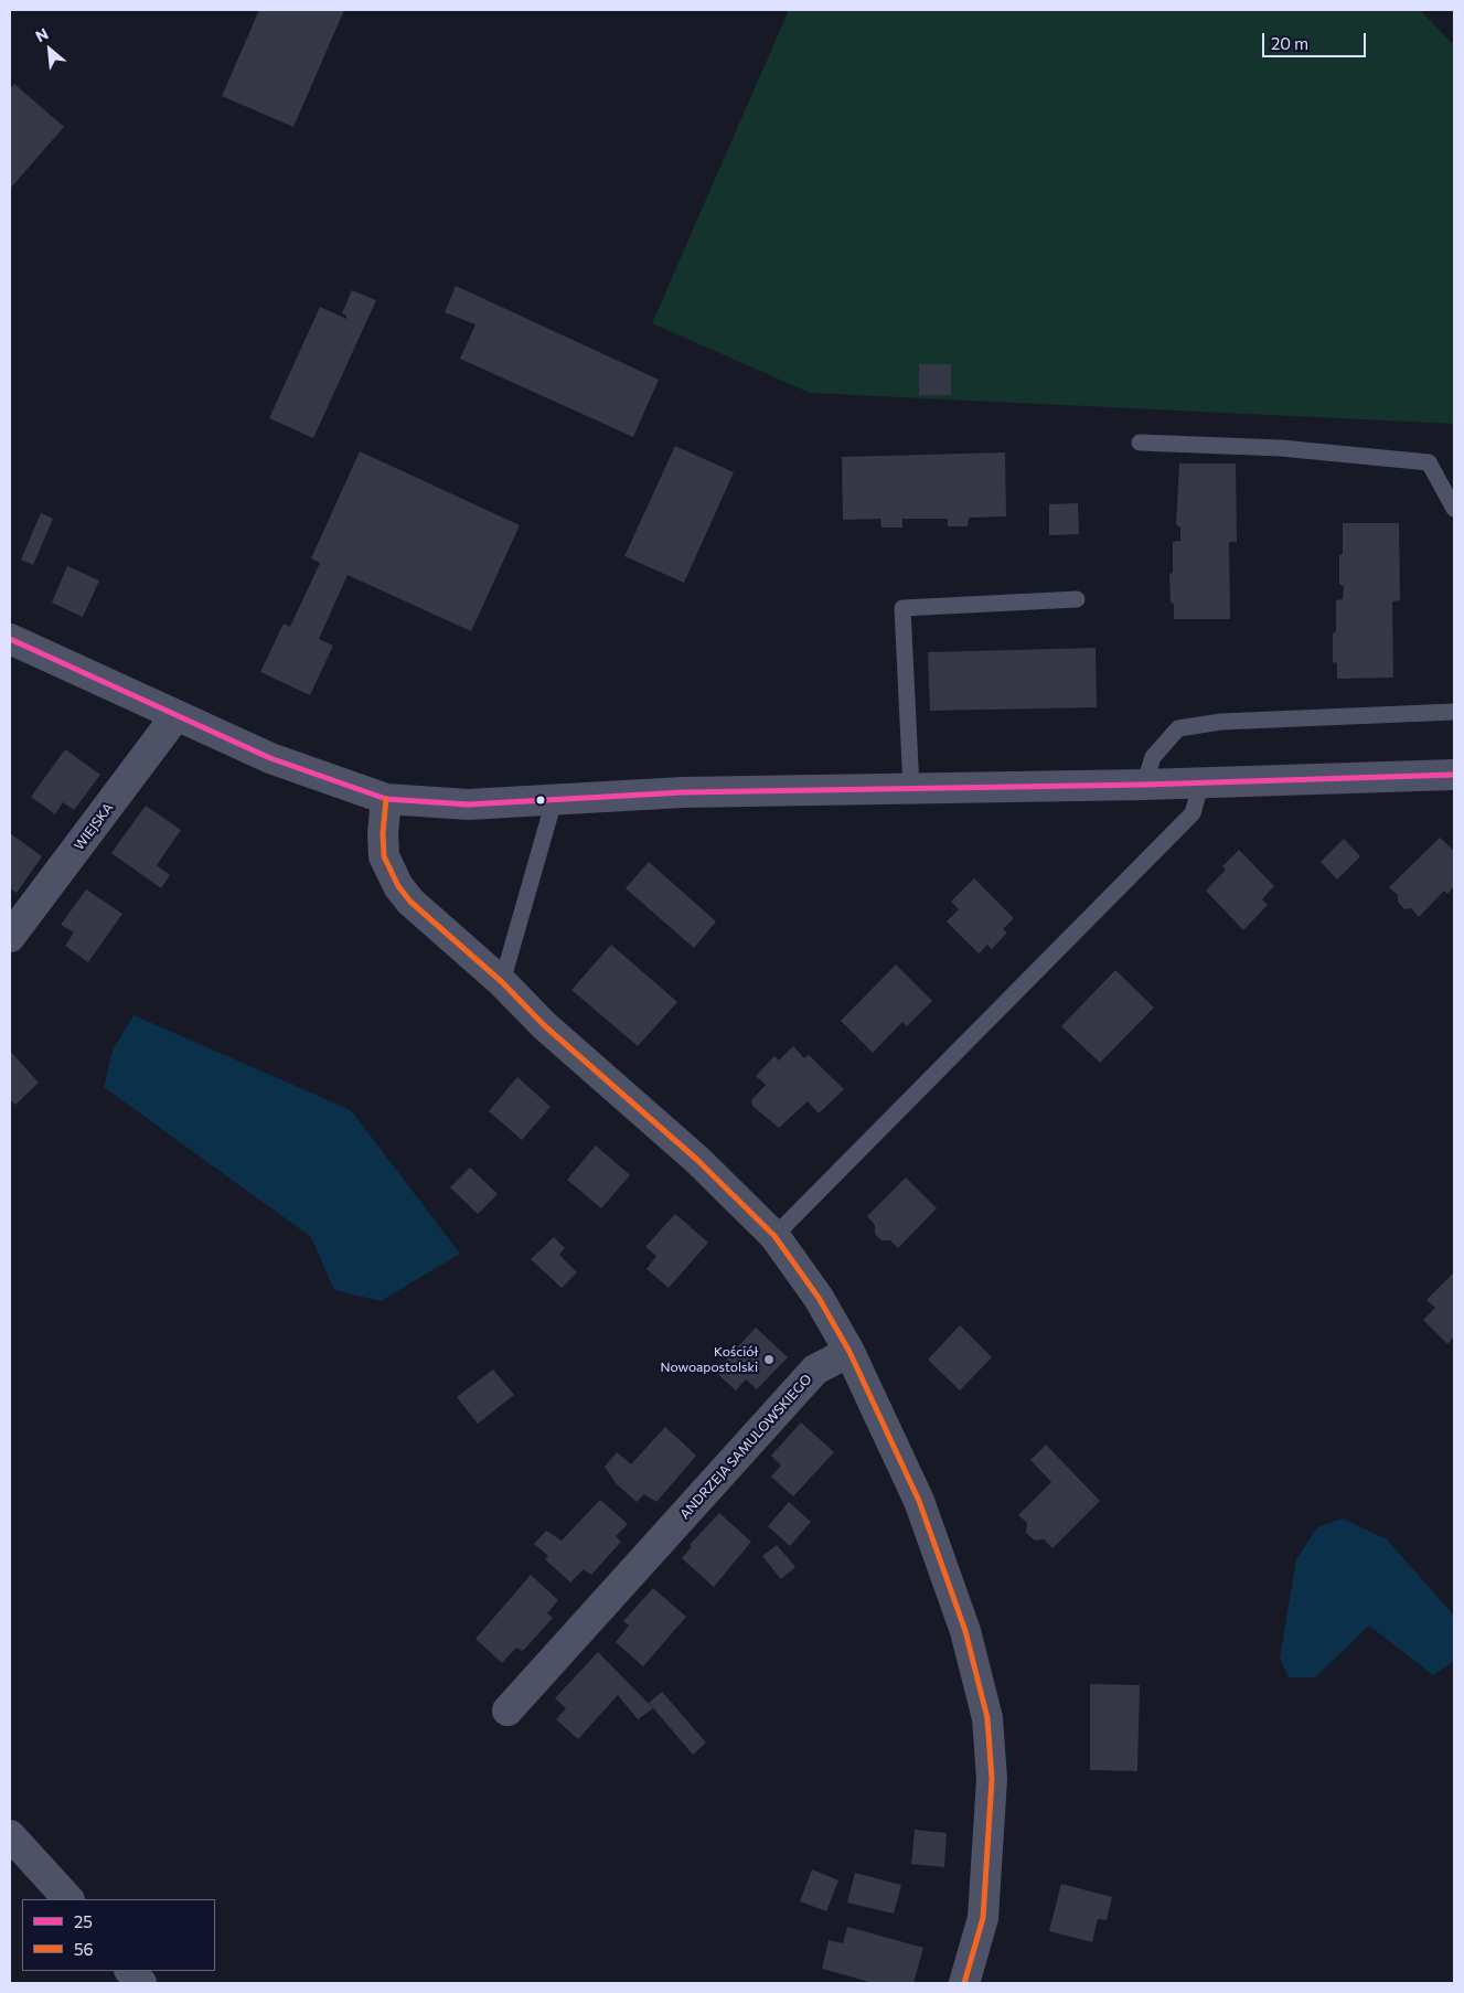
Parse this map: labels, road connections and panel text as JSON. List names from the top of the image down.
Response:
{
  "streets": {
    "street": ["WIEJSKA", "ANDRZEJA SAMULOWSKIEGO"]
  },
  "places": ["Kościół Nowoapostolski"],
  "lines": ["transit line 25", "transit line 56"],
  "legend": ["25", "56"],
  "scale_bar": "20 m",
  "north": "top left"
}
